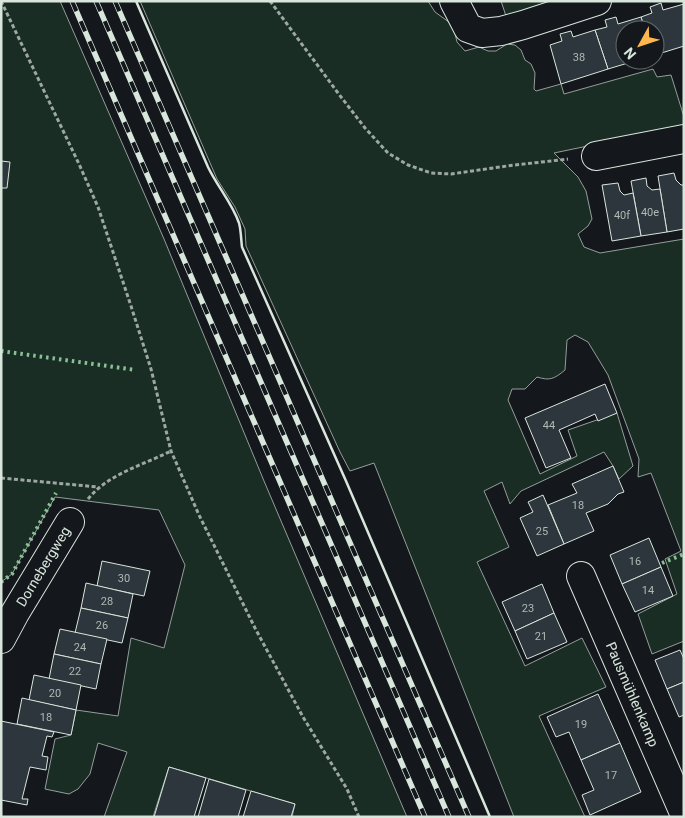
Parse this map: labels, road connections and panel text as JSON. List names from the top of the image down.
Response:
{
  "streets": {
    "street": ["Dornebergweg", "Pausmühlenkamp"]
  },
  "house_numbers": [
    "38",
    "40e",
    "40f",
    "44",
    "18",
    "25",
    "16",
    "30",
    "14",
    "28",
    "23",
    "26",
    "21",
    "24",
    "22",
    "20",
    "18",
    "19",
    "17"
  ],
  "north": "bottom left"
}
